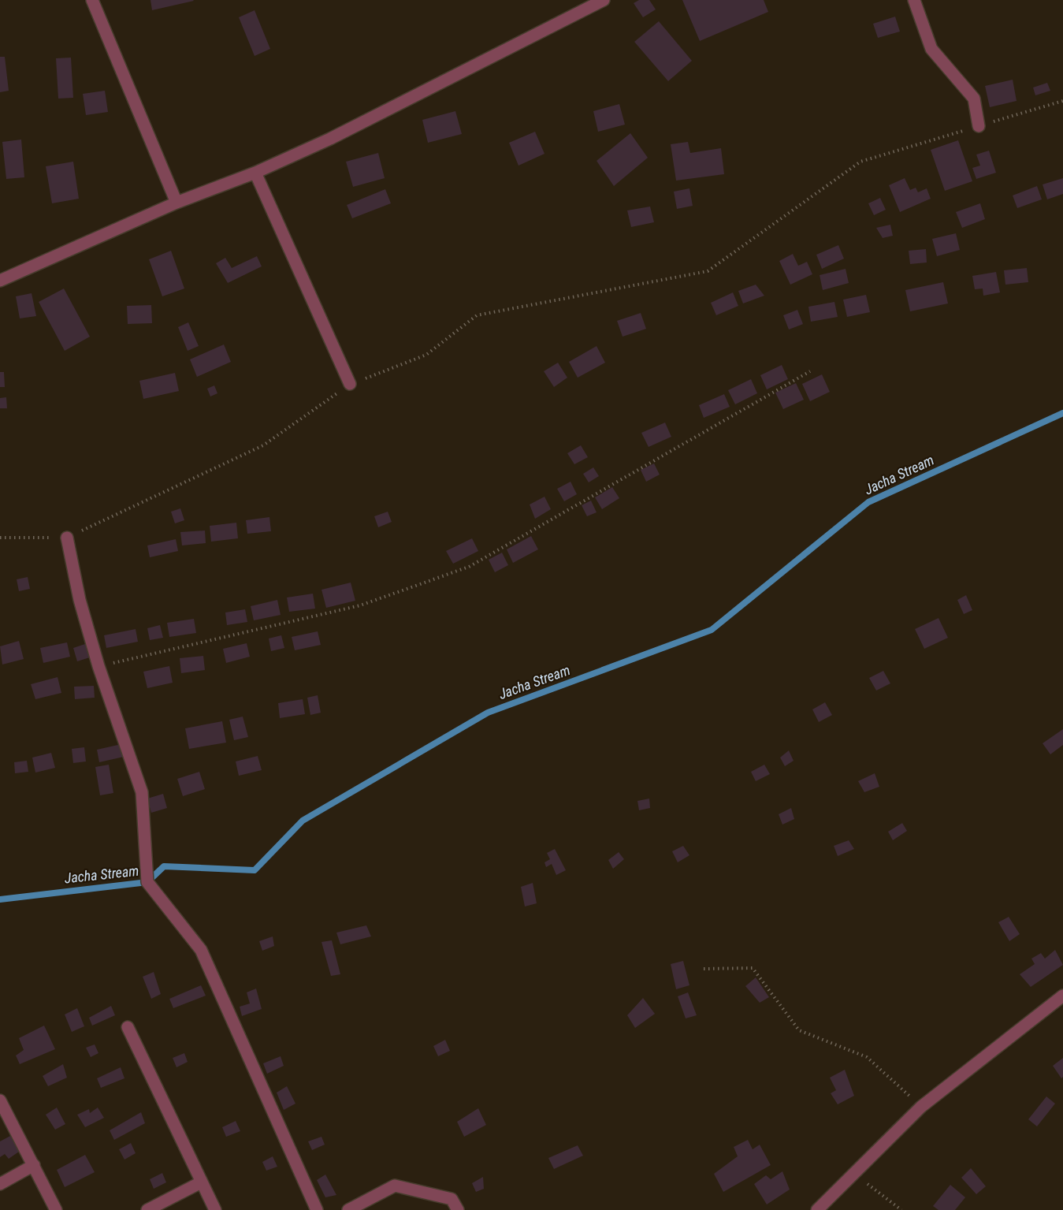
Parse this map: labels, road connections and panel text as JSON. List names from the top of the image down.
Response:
{
  "water": ["Jacha Stream"]
}
